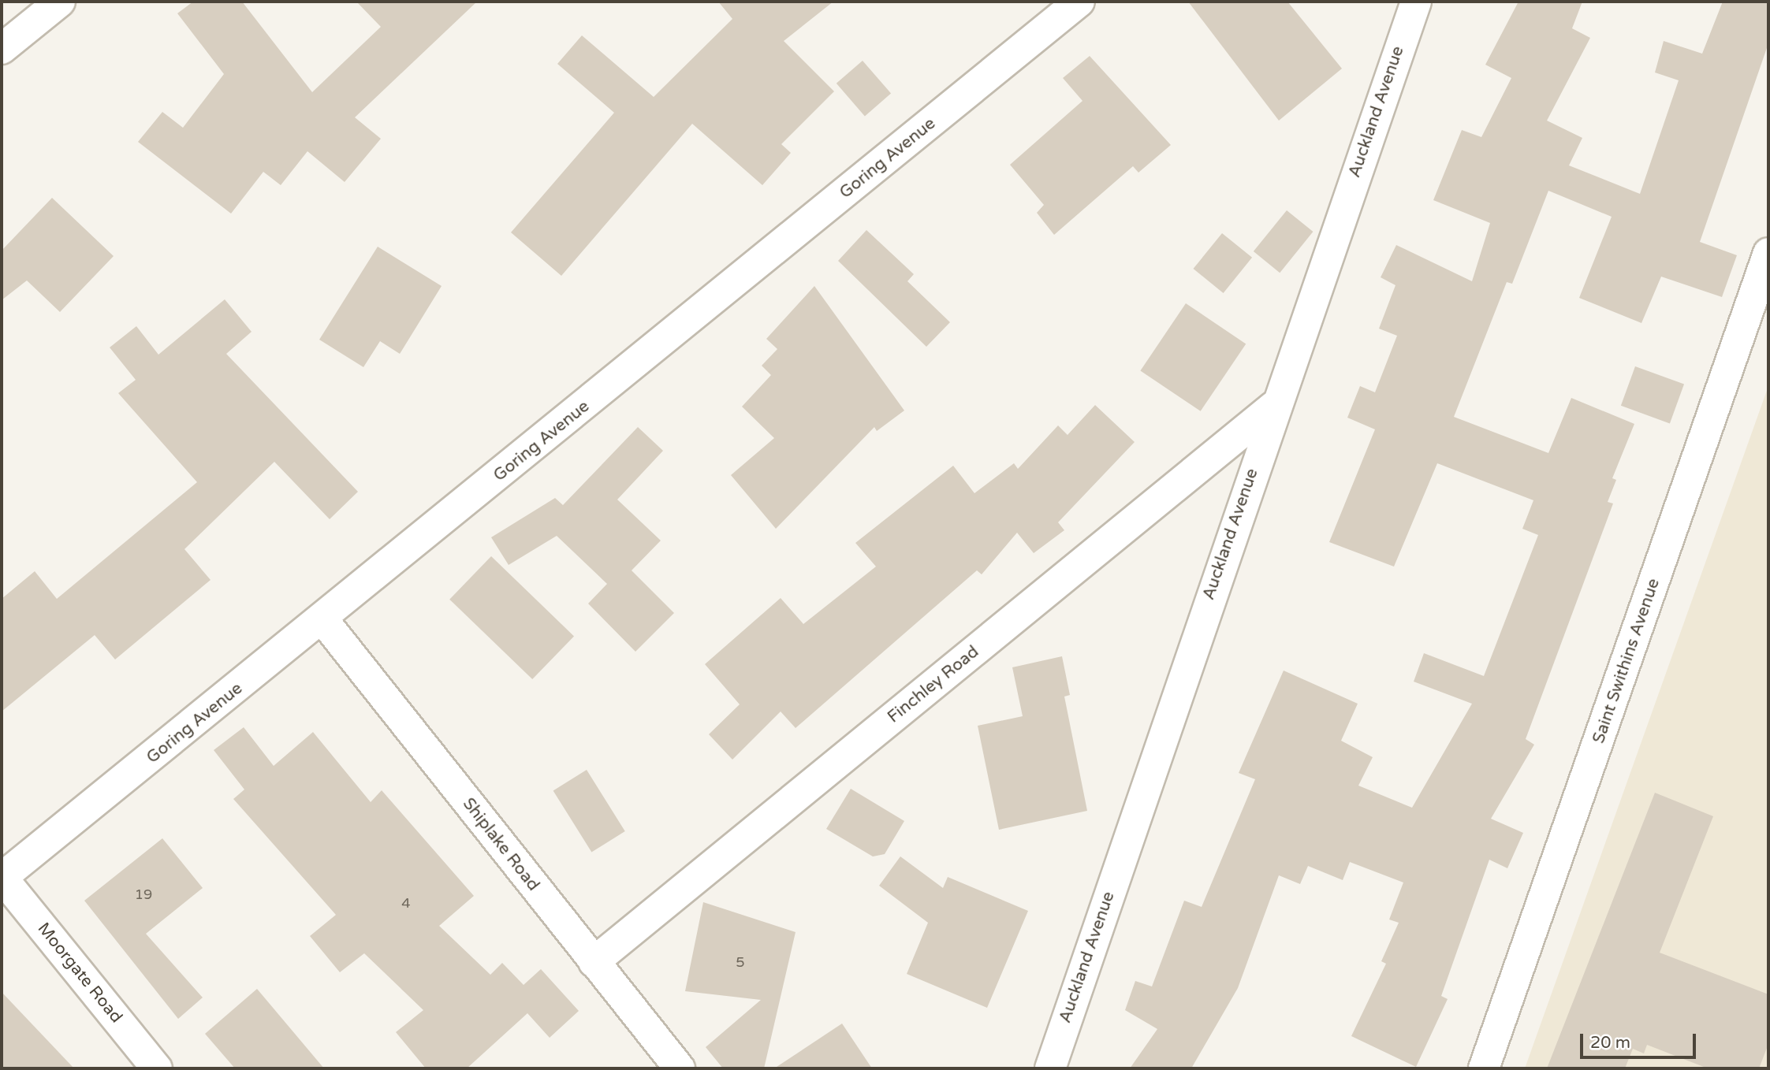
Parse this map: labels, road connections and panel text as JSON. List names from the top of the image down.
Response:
{
  "streets": {
    "street": [
      "Auckland Avenue",
      "Goring Avenue",
      "Saint Swithins Avenue",
      "Finchley Road",
      "Shiplake Road",
      "Moorgate Road"
    ]
  },
  "crossings": [
    ["Auckland Avenue", "Finchley Road"],
    ["Goring Avenue", "Shiplake Road"],
    ["Goring Avenue", "Moorgate Road"],
    ["Finchley Road", "Shiplake Road"]
  ],
  "house_numbers": ["19", "4", "5"],
  "scale_bar": "20 m"
}
